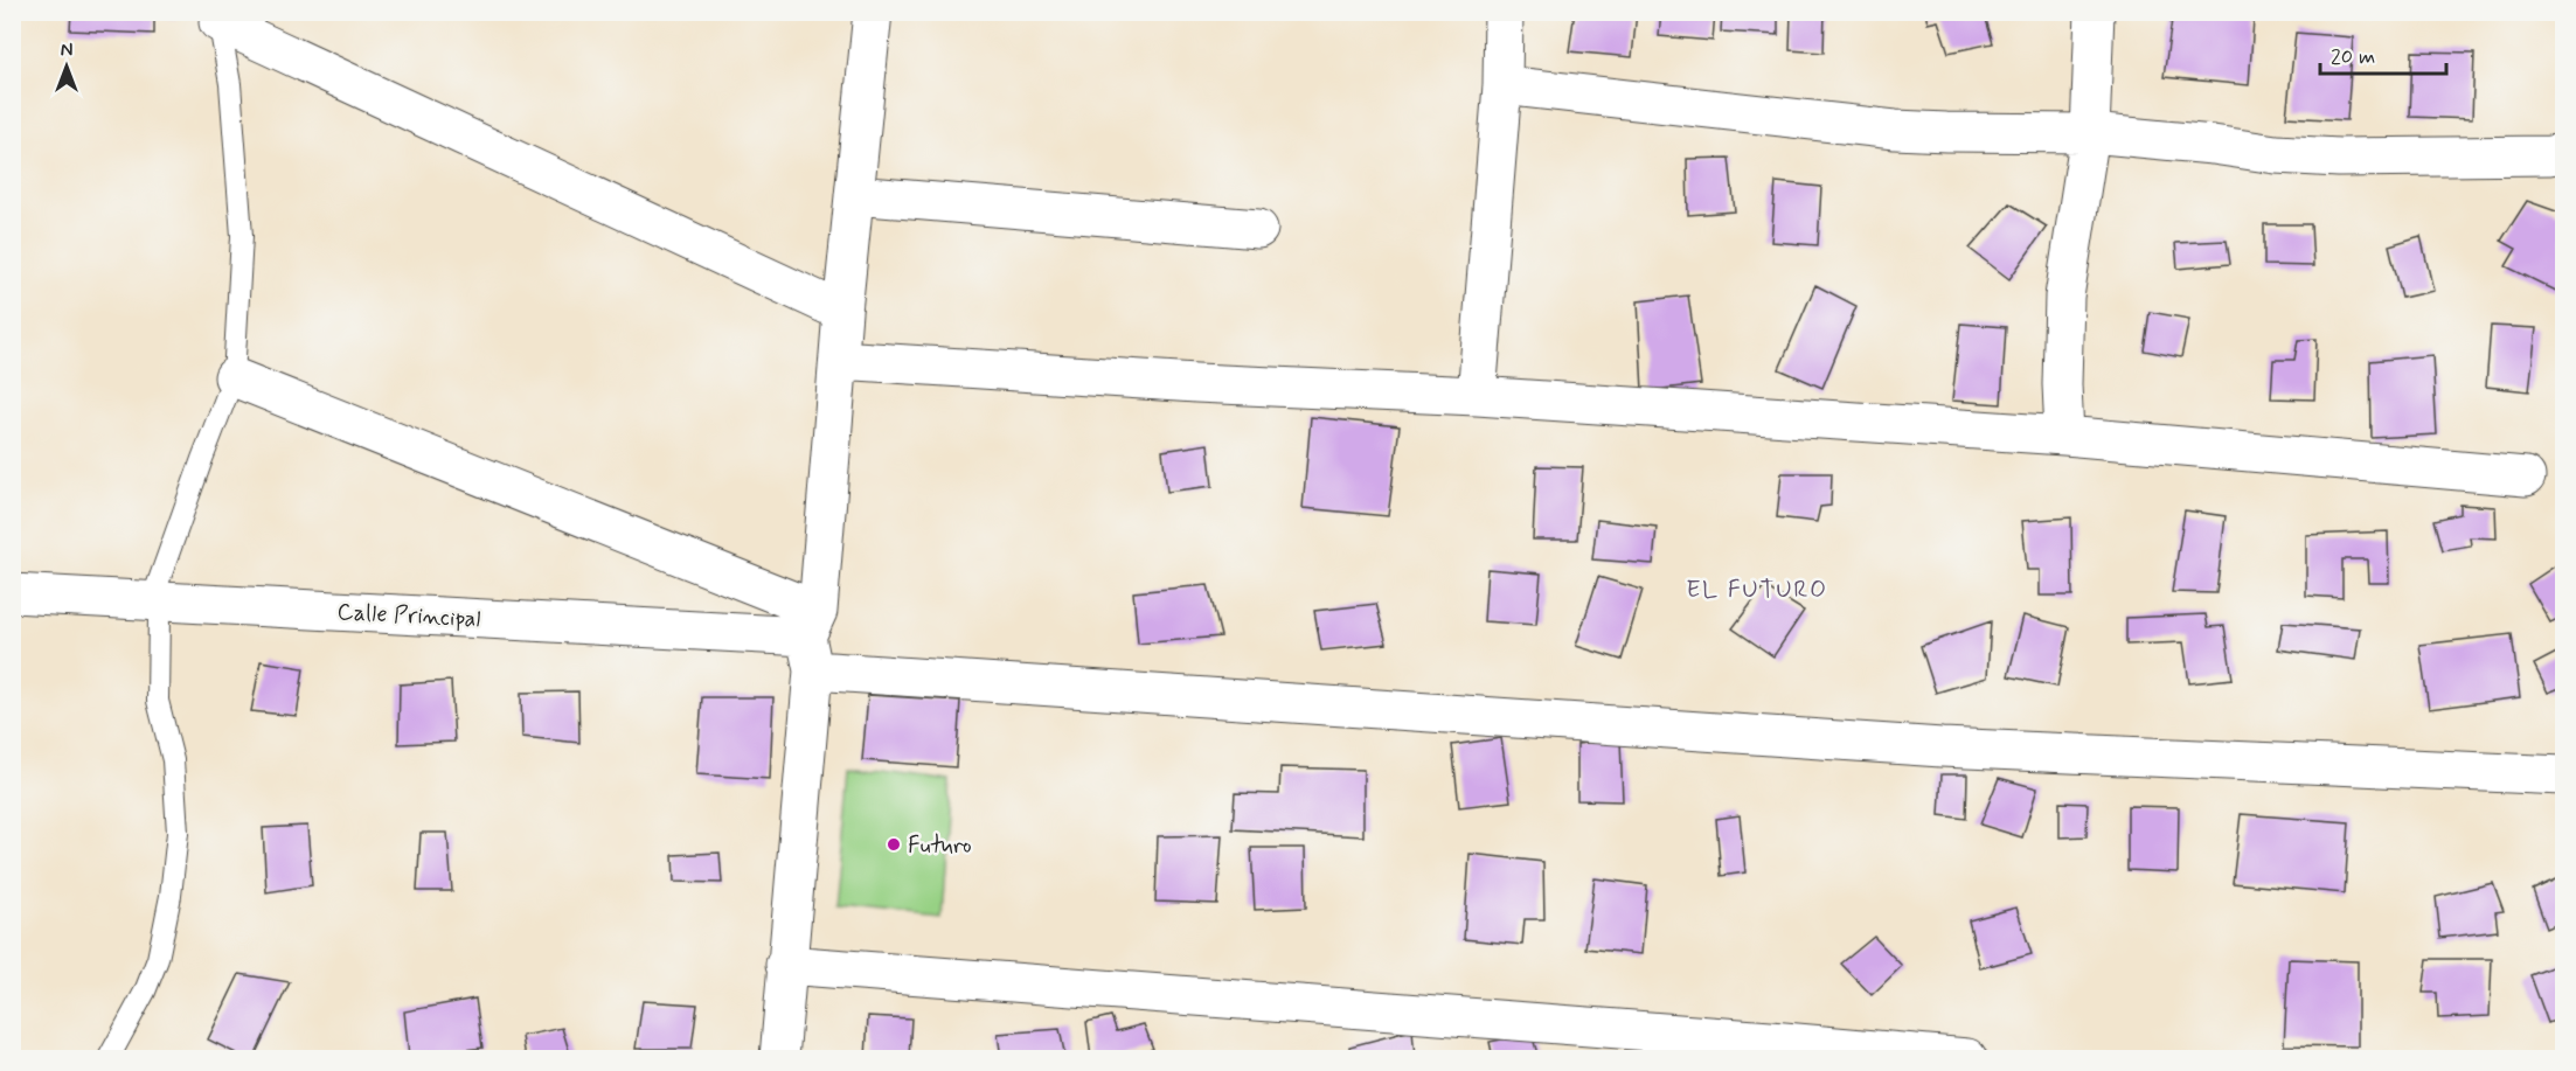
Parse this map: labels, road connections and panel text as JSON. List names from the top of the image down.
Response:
{
  "streets": {
    "street": ["Calle Principal"]
  },
  "districts": ["EL FUTURO"],
  "places": ["Futuro"],
  "scale_bar": "20 m",
  "north": "top"
}
